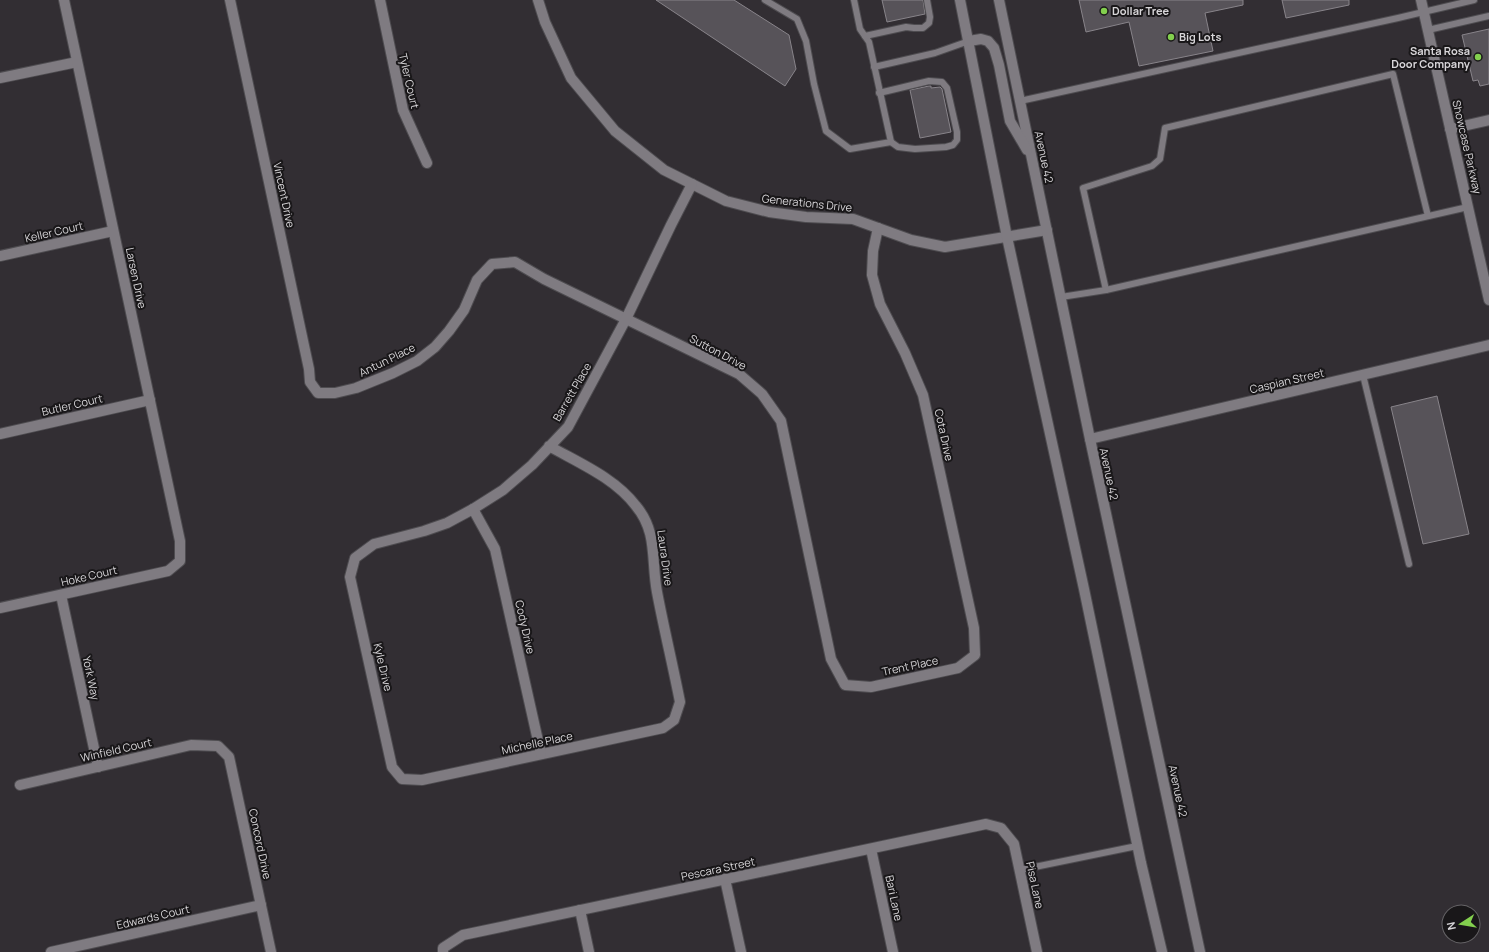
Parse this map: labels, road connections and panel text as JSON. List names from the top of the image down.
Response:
{
  "streets": {
    "street": [
      "Tyler Court",
      "Showcase Parkway",
      "Avenue 42",
      "Vincent Drive",
      "Generations Drive",
      "Keller Court",
      "Larsen Drive",
      "Sutton Drive",
      "Antun Place",
      "Caspian Street",
      "Barrett Place",
      "Butler Court",
      "Cota Drive",
      "Laura Drive",
      "Hoke Court",
      "Cody Drive",
      "Trent Place",
      "Kyle Drive",
      "York Way",
      "Michelle Place",
      "Winfield Court",
      "Concord Drive",
      "Pescara Street",
      "Pisa Lane",
      "Bari Lane",
      "Edwards Court"
    ]
  },
  "crossings": [
    ["Avenue 42", "Generations Drive"],
    ["Avenue 42", "Caspian Street"],
    ["Vincent Drive", "Antun Place"],
    ["Generations Drive", "Barrett Place"],
    ["Generations Drive", "Cota Drive"],
    ["Keller Court", "Larsen Drive"],
    ["Larsen Drive", "Butler Court"],
    ["Larsen Drive", "Hoke Court"],
    ["Sutton Drive", "Antun Place"],
    ["Sutton Drive", "Barrett Place"],
    ["Sutton Drive", "Trent Place"],
    ["Barrett Place", "Laura Drive"],
    ["Barrett Place", "Cody Drive"],
    ["Barrett Place", "Kyle Drive"],
    ["Cota Drive", "Trent Place"],
    ["Laura Drive", "Michelle Place"],
    ["Hoke Court", "York Way"],
    ["Cody Drive", "Michelle Place"],
    ["Kyle Drive", "Michelle Place"],
    ["York Way", "Winfield Court"],
    ["Winfield Court", "Concord Drive"],
    ["Concord Drive", "Edwards Court"],
    ["Pescara Street", "Pisa Lane"],
    ["Pescara Street", "Bari Lane"]
  ],
  "places": ["Dollar Tree", "Big Lots", "Santa Rosa Door Company"],
  "north": "left"
}
